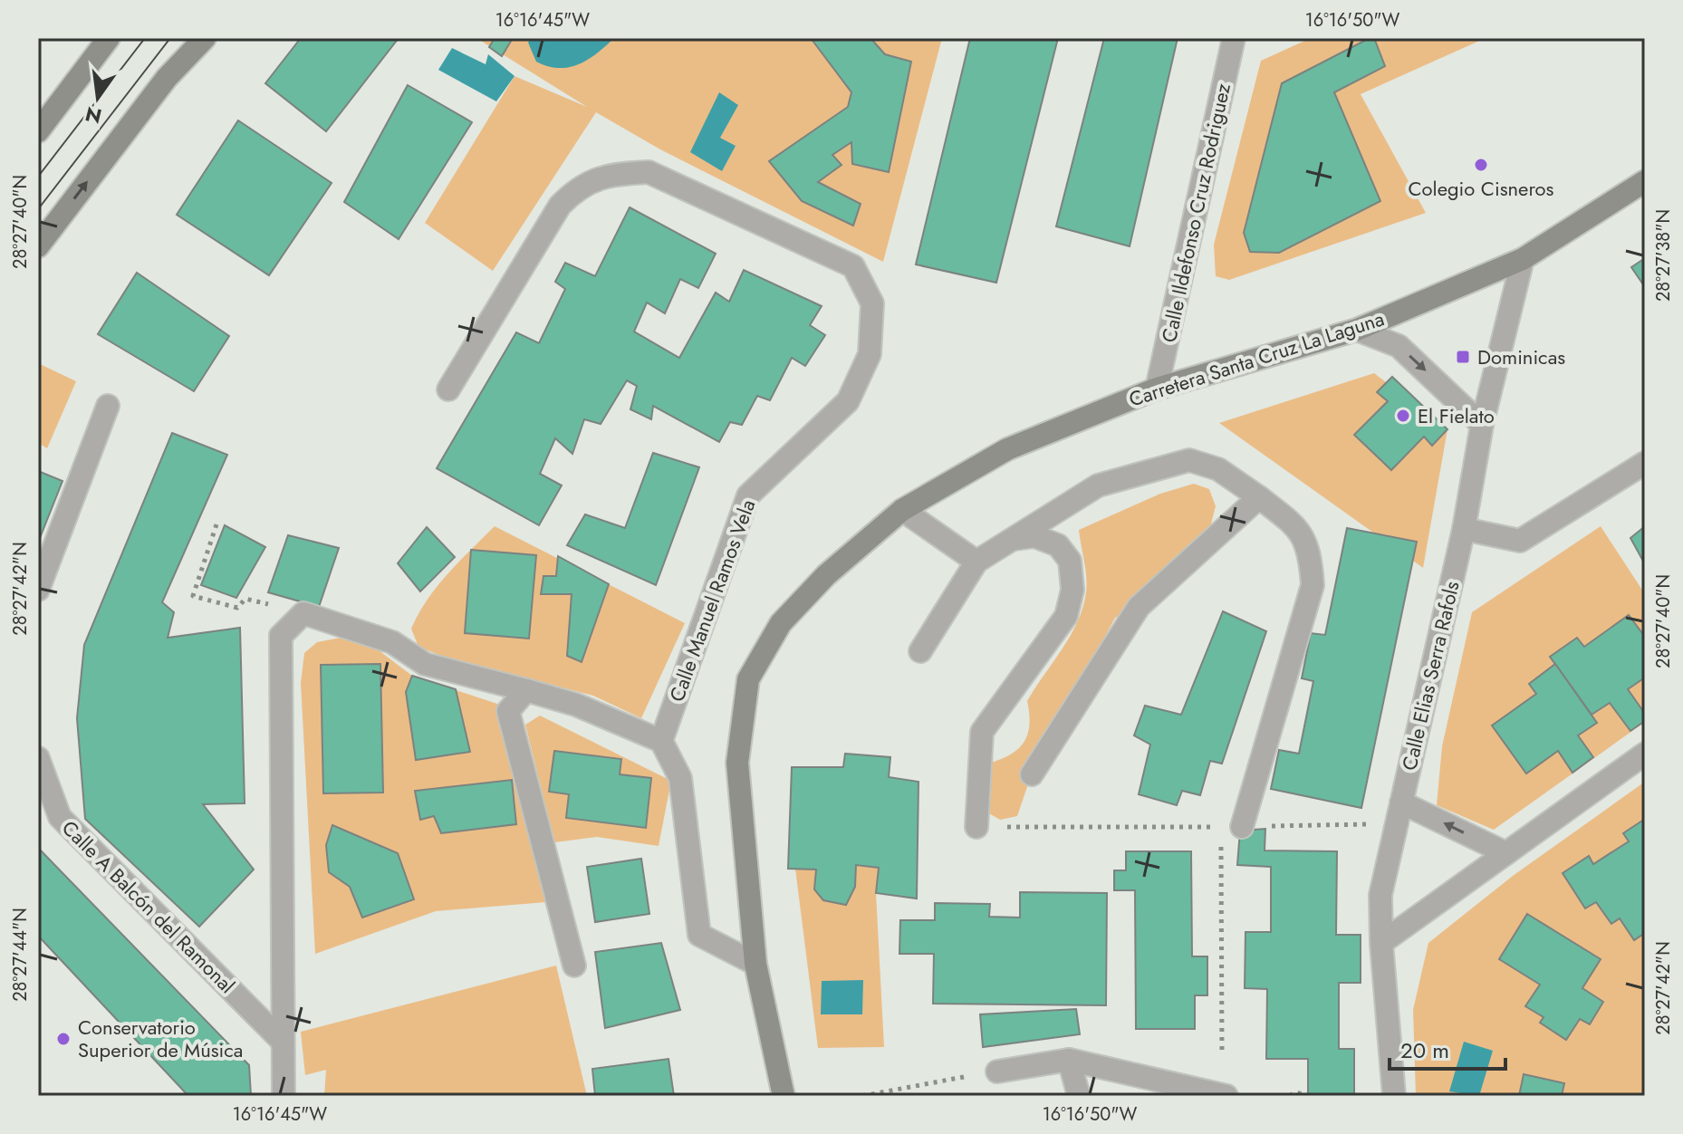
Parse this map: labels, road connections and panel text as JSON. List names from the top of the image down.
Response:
{
  "streets": {
    "main road": ["Carretera Santa Cruz La Laguna"],
    "street": [
      "Calle Ildefonso Cruz Rodriguez",
      "Calle Manuel Ramos Vela",
      "Calle Elias Serra Rafols",
      "Calle A Balcón del Ramonal"
    ]
  },
  "crossings": [
    ["Calle Ildefonso Cruz Rodriguez", "Carretera Santa Cruz La Laguna"],
    ["Carretera Santa Cruz La Laguna", "Calle Elias Serra Rafols"]
  ],
  "places": {
    "other": ["Colegio Cisneros", "El Fielato", "Conservatorio Superior de Música"],
    "transit": ["Dominicas"]
  },
  "scale_bar": "20 m",
  "north": "bottom",
  "coordinates": [
    "16°16'45\"W",
    "16°16'50\"W",
    "28°27'40\"N",
    "28°27'38\"N",
    "28°27'42\"N",
    "28°27'44\"N"
  ]
}
